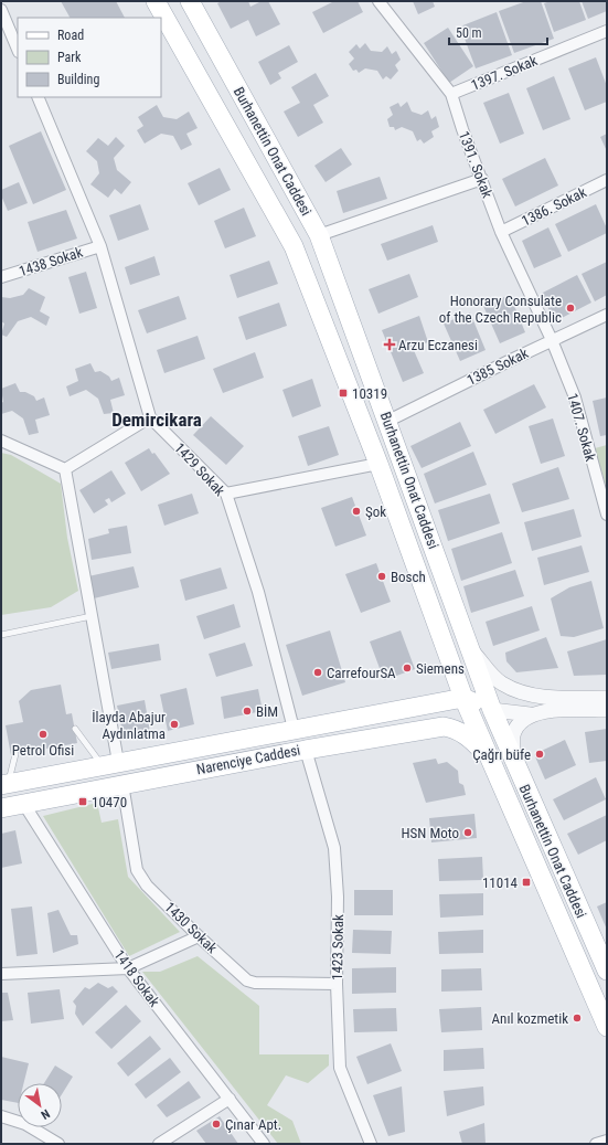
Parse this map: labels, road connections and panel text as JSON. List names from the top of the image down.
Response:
{
  "streets": {
    "main road": ["Burhanettin Onat Caddesi", "Narenciye Caddesi"],
    "street": [
      "1397. Sokak",
      "1391. Sokak",
      "1386. Sokak",
      "1438 Sokak",
      "1385 Sokak",
      "1407. Sokak",
      "1429 Sokak",
      "1430 Sokak",
      "1423 Sokak",
      "1418 Sokak"
    ]
  },
  "crossings": [
    ["1397. Sokak", "1391. Sokak"],
    ["Burhanettin Onat Caddesi", "1385 Sokak"],
    ["Burhanettin Onat Caddesi", "Narenciye Caddesi"],
    ["1391. Sokak", "1386. Sokak"],
    ["1391. Sokak", "1385 Sokak"],
    ["1391. Sokak", "1407. Sokak"],
    ["1438 Sokak", "1429 Sokak"],
    ["1385 Sokak", "1407. Sokak"],
    ["1429 Sokak", "Narenciye Caddesi"],
    ["Narenciye Caddesi", "1430 Sokak"],
    ["Narenciye Caddesi", "1423 Sokak"],
    ["Narenciye Caddesi", "1418 Sokak"],
    ["1430 Sokak", "1423 Sokak"]
  ],
  "districts": ["Demircikara"],
  "places": {
    "other": [
      "Honorary Consulate of the Czech Republic",
      "Şok",
      "Bosch",
      "Siemens",
      "CarrefourSA",
      "BİM",
      "İlayda Abajur Aydınlatma",
      "Petrol Ofisi",
      "Çağrı büfe",
      "HSN Moto",
      "Anıl kozmetik",
      "Çınar Apt."
    ],
    "health": ["Arzu Eczanesi"],
    "transit": ["10319", "10470", "11014"]
  },
  "legend": ["Road", "Park", "Building"],
  "scale_bar": "50 m",
  "north": "bottom right"
}
